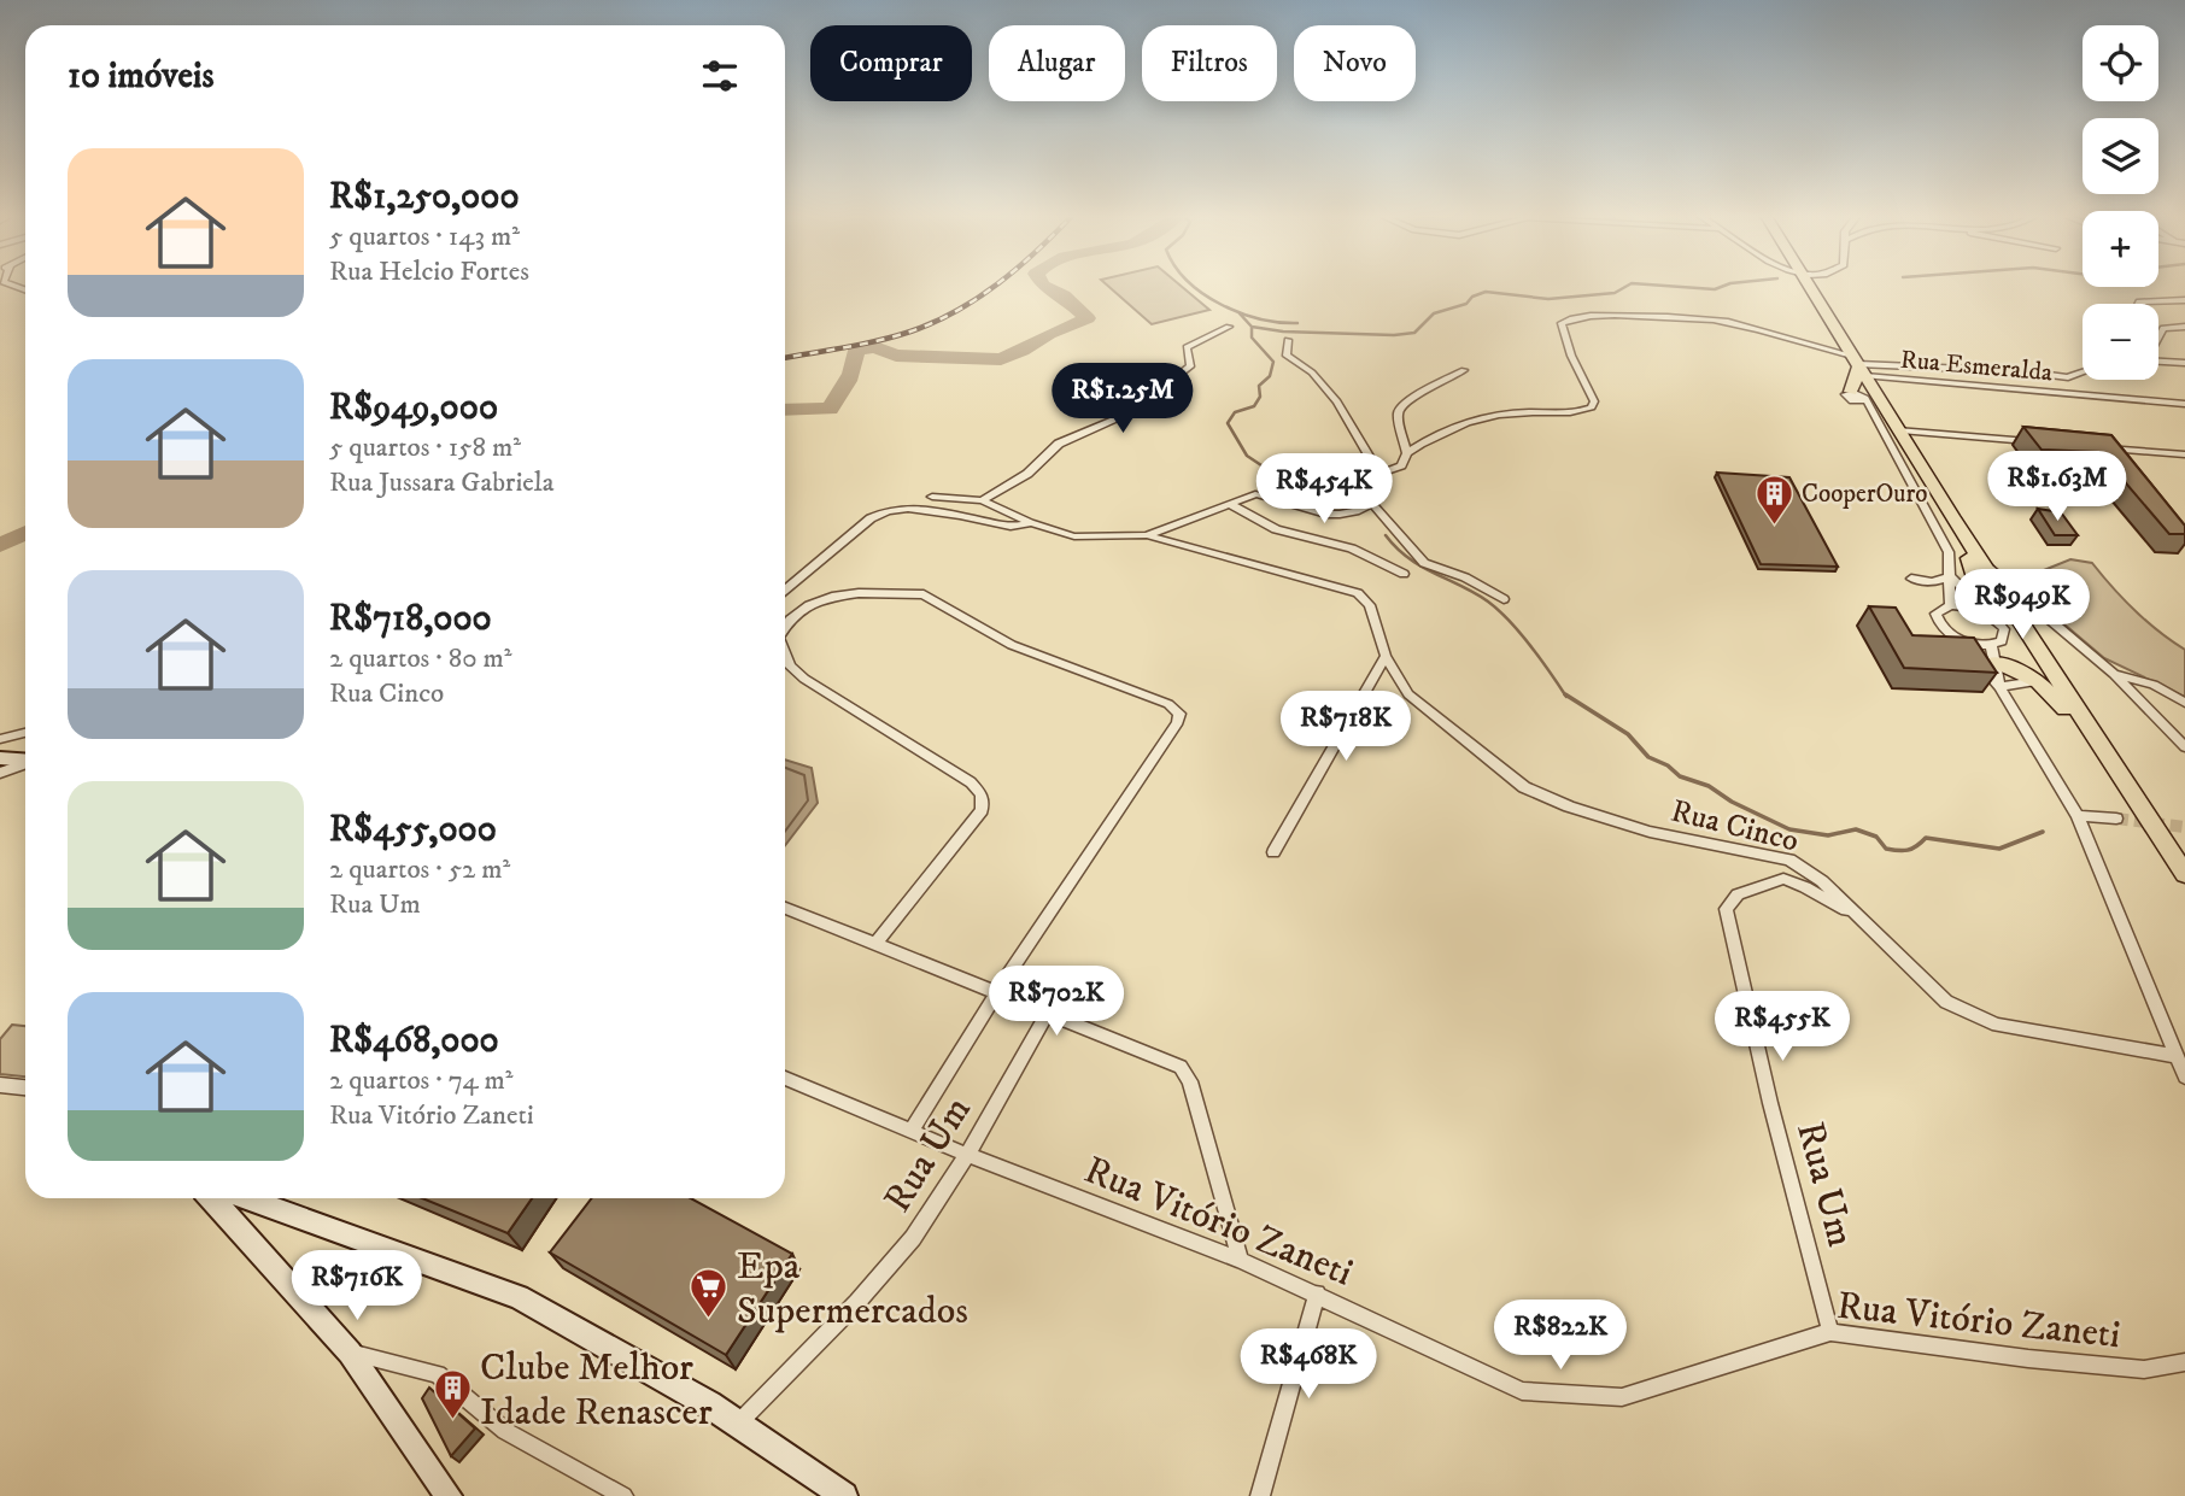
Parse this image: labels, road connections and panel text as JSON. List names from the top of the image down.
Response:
{
  "streets": {
    "street": [
      "Rua Esmeralda",
      "Rua Cinco",
      "Rua Um",
      "Rua Vitório Zaneti"
    ]
  },
  "crossings": [
    ["Rua Cinco", "Rua Um"],
    ["Rua Um", "Rua Vitório Zaneti"]
  ],
  "places": {
    "building": ["CooperOuro", "Clube Melhor Idade Renascer"],
    "supermarket": ["Epa Supermercados"]
  },
  "page": {
    "map_buttons": ["+", "−"],
    "chip": [
      "Comprar",
      "Alugar",
      "Filtros",
      "Novo"
    ],
    "heading": "10 imóveis",
    "list": [
      {
        "name": "R$1,250,000",
        "note": "5 quartos · 143 m² · Rua Helcio Fortes"
      },
      {
        "name": "R$949,000",
        "note": "5 quartos · 158 m² · Rua Jussara Gabriela"
      },
      {
        "name": "R$718,000",
        "note": "2 quartos · 80 m² · Rua Cinco"
      },
      {
        "name": "R$455,000",
        "note": "2 quartos · 52 m² · Rua Um"
      },
      {
        "name": "R$468,000",
        "note": "2 quartos · 74 m² · Rua Vitório Zaneti"
      }
    ],
    "price": [
      "R$1.25M",
      "R$1.63M",
      "R$454K",
      "R$949K",
      "R$718K",
      "R$702K",
      "R$455K",
      "R$716K",
      "R$822K",
      "R$468K"
    ]
  }
}
